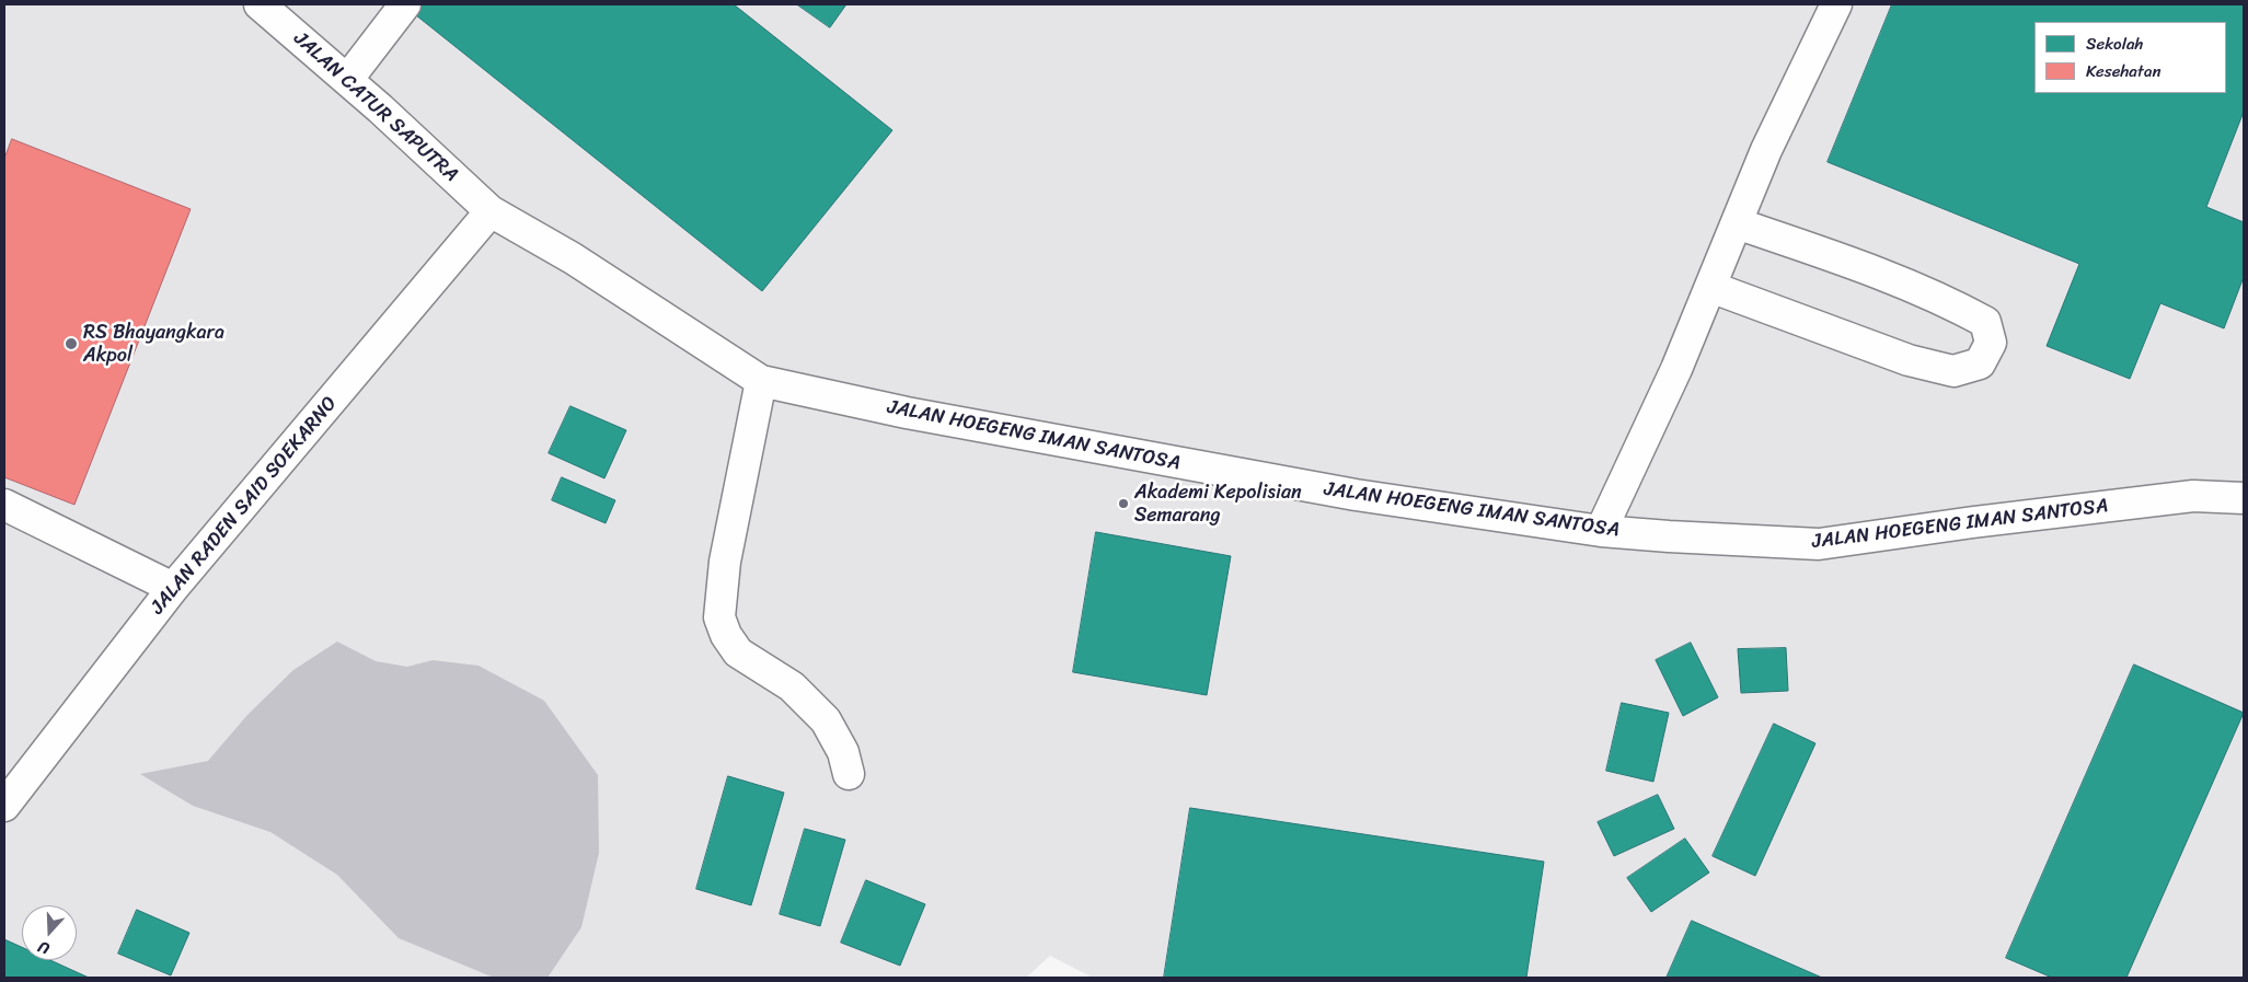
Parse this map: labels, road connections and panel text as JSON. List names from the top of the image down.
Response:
{
  "streets": {
    "street": ["JALAN CATUR SAPUTRA", "JALAN HOEGENG IMAN SANTOSA", "JALAN RADEN SAID SOEKARNO"]
  },
  "crossings": [
    ["JALAN CATUR SAPUTRA", "JALAN HOEGENG IMAN SANTOSA"],
    ["JALAN CATUR SAPUTRA", "JALAN RADEN SAID SOEKARNO"],
    ["JALAN HOEGENG IMAN SANTOSA", "JALAN RADEN SAID SOEKARNO"]
  ],
  "places": ["RS Bhayangkara Akpol", "Akademi Kepolisian Semarang"],
  "legend": ["Sekolah", "Kesehatan"],
  "north": "bottom"
}
